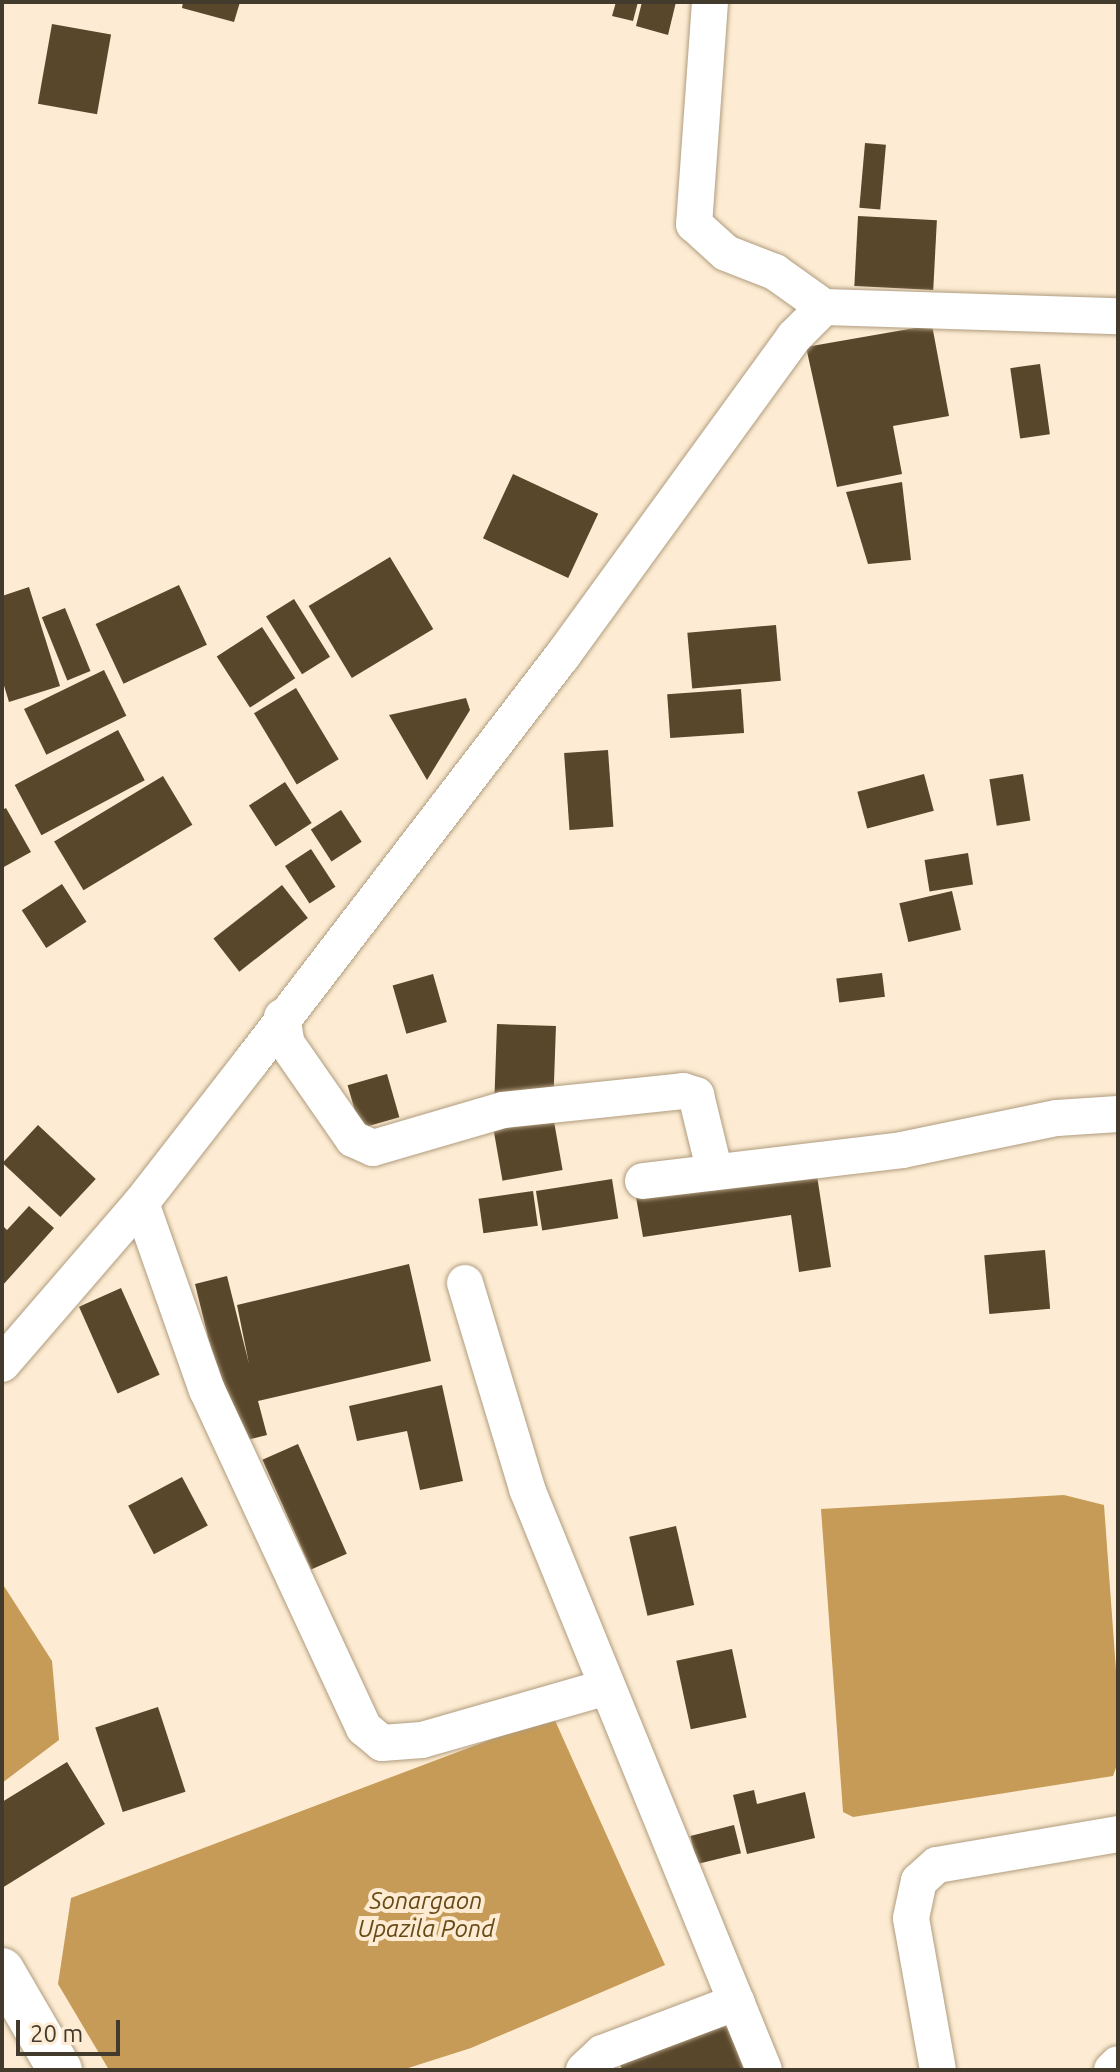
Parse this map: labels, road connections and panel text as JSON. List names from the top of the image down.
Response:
{
  "water": ["Sonargaon Upazila Pond"],
  "scale_bar": "20 m"
}
